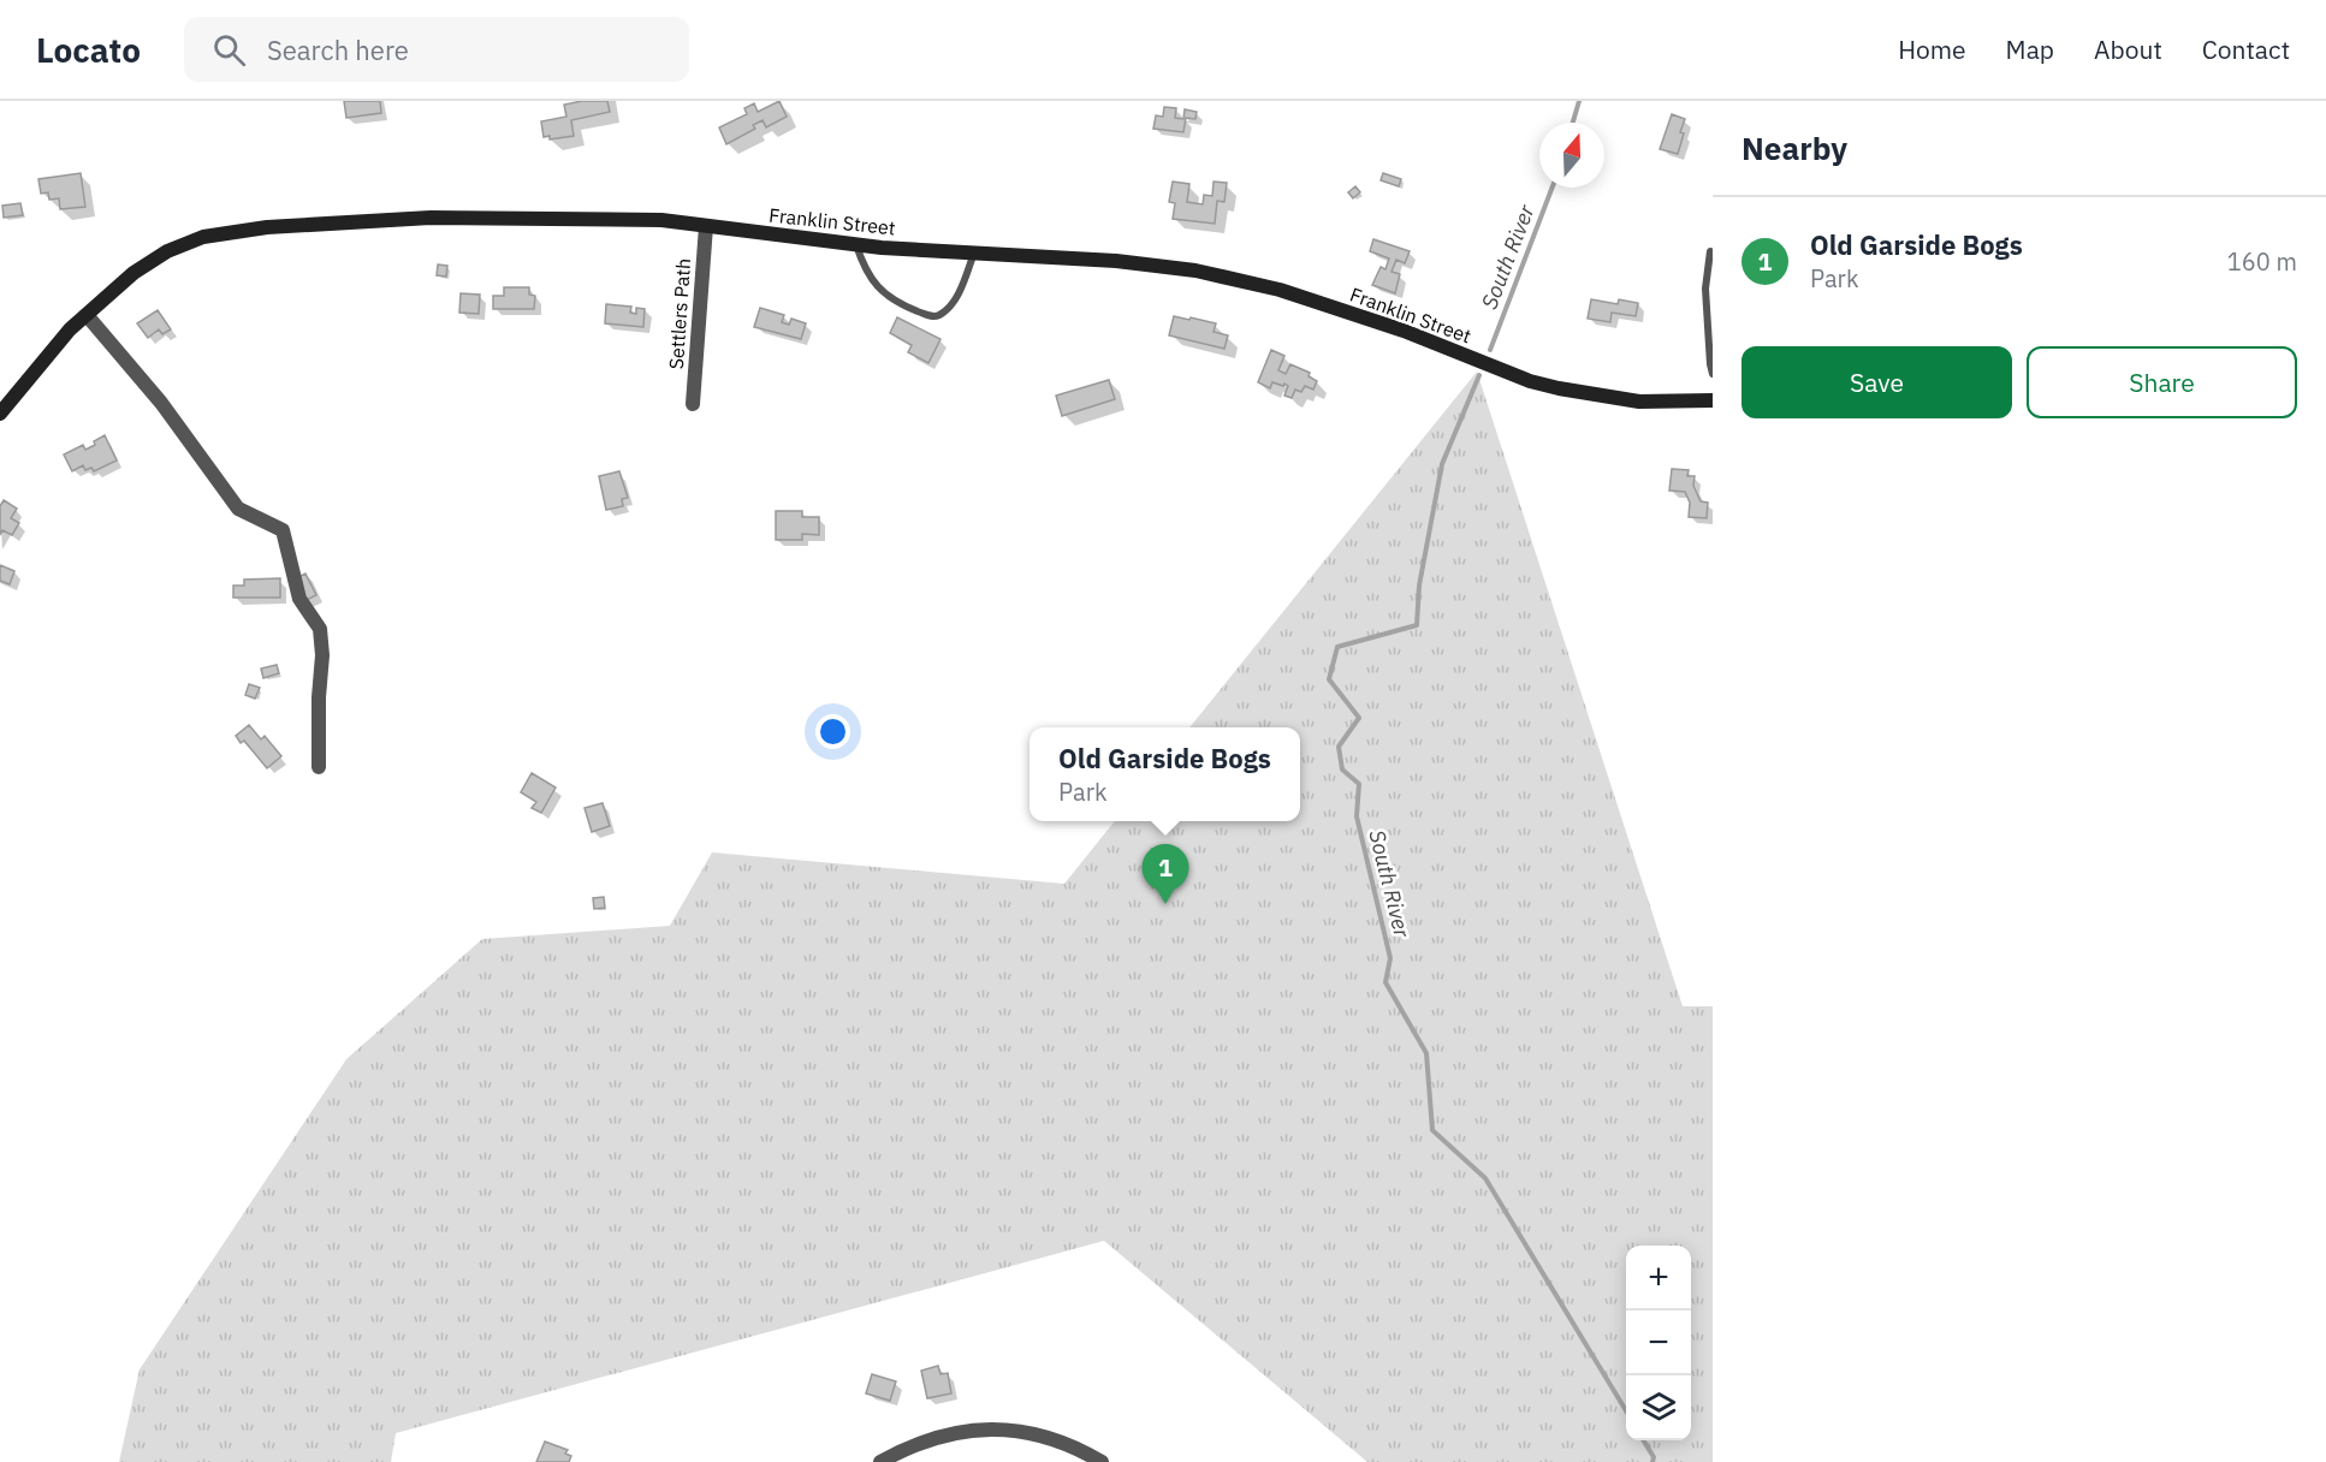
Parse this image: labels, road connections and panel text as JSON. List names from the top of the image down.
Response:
{
  "streets": {
    "street": ["Franklin Street", "Settlers Path"]
  },
  "crossings": [
    ["Franklin Street", "Settlers Path"]
  ],
  "water": ["South River"],
  "north": "top",
  "page": {
    "header": "Locato",
    "search": "Search here",
    "nav": [
      "Home",
      "Map",
      "About",
      "Contact"
    ],
    "heading": "Nearby",
    "list": [
      {
        "mark": "1",
        "name": "Old Garside Bogs",
        "note": "Park",
        "value": "160 m"
      }
    ],
    "buttons": ["Save", "Share"],
    "popup": ["Old Garside Bogs", "Park"],
    "pins": "1",
    "map_buttons": ["+", "−"]
  }
}
